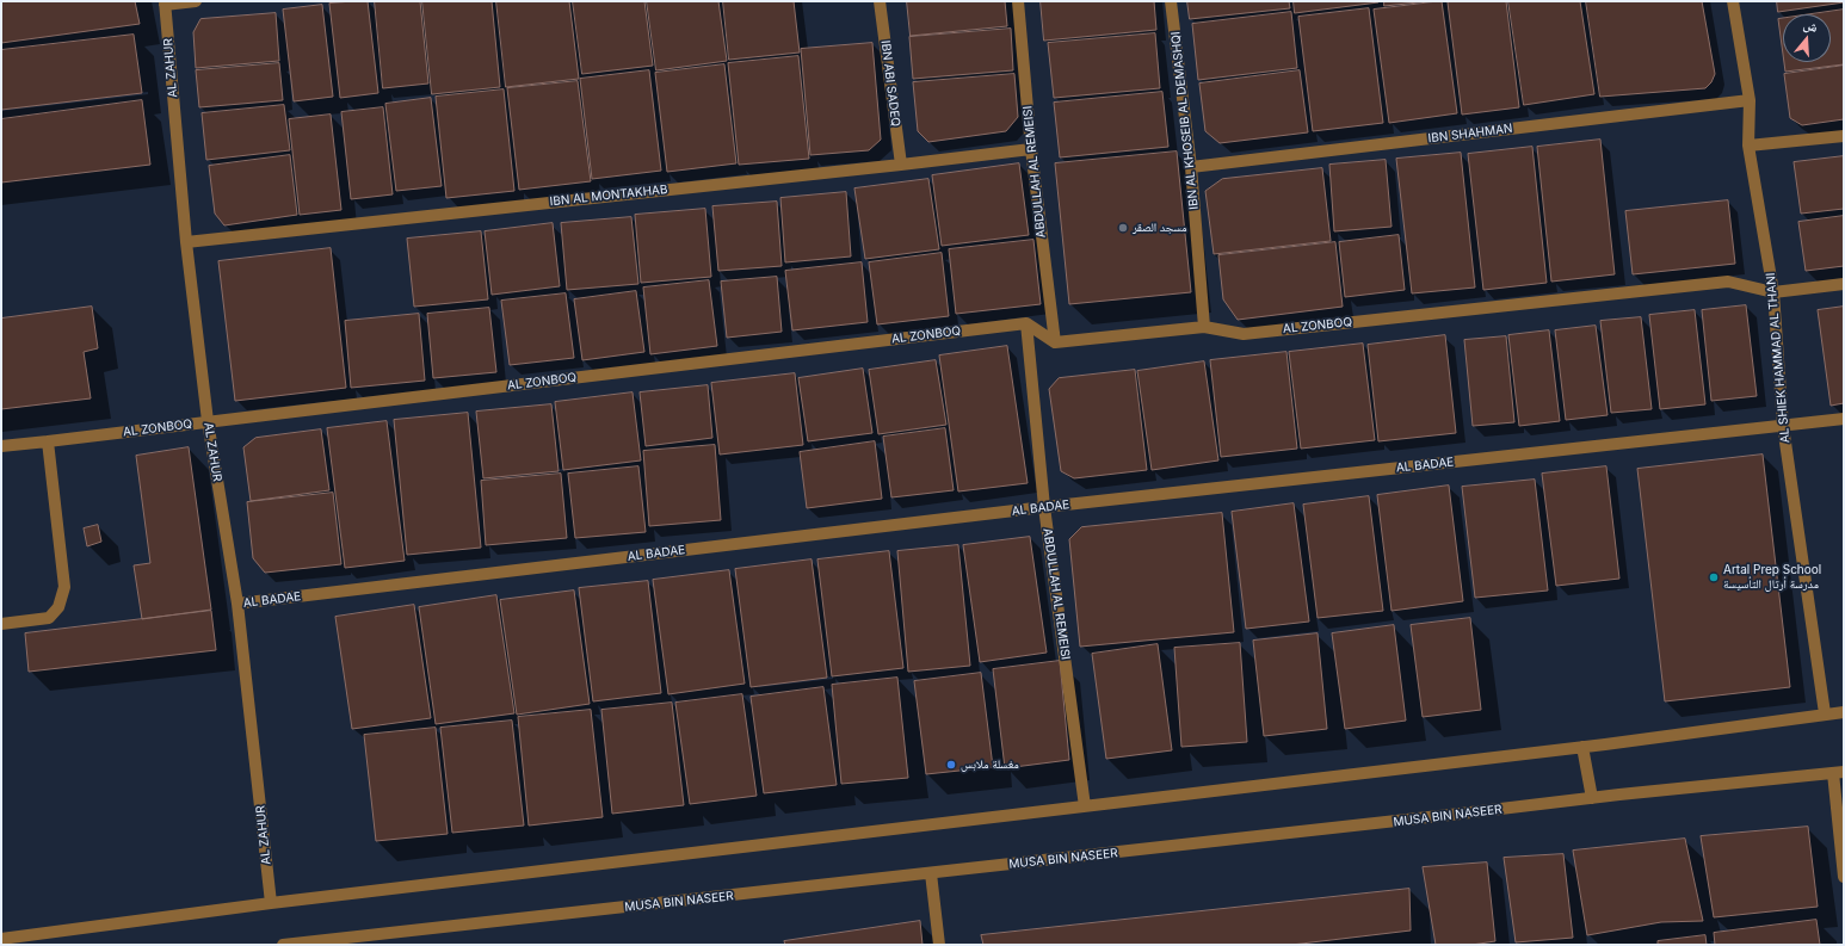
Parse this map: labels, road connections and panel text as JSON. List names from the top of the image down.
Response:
{
  "streets": {
    "street": [
      "AL ZAHUR",
      "IBN ABI SADEQ",
      "IBN AL KHOSEIB AL DEMASHQI",
      "IBN SHAHMAN",
      "ABDULLAH AL REMEISI",
      "IBN AL MONTAKHAB",
      "AL ZONBOQ",
      "AL SHIEK HAMMAD AL THANI",
      "AL BADAE",
      "MUSA BIN NASEER"
    ]
  },
  "crossings": [
    ["AL ZAHUR", "IBN AL MONTAKHAB"],
    ["AL ZAHUR", "AL ZONBOQ"],
    ["AL ZAHUR", "AL BADAE"],
    ["IBN ABI SADEQ", "IBN AL MONTAKHAB"],
    ["IBN AL KHOSEIB AL DEMASHQI", "IBN SHAHMAN"],
    ["IBN AL KHOSEIB AL DEMASHQI", "AL ZONBOQ"],
    ["IBN SHAHMAN", "AL SHIEK HAMMAD AL THANI"],
    ["ABDULLAH AL REMEISI", "IBN AL MONTAKHAB"],
    ["ABDULLAH AL REMEISI", "AL ZONBOQ"],
    ["ABDULLAH AL REMEISI", "AL BADAE"],
    ["AL ZONBOQ", "AL SHIEK HAMMAD AL THANI"],
    ["AL SHIEK HAMMAD AL THANI", "AL BADAE"]
  ],
  "places": ["مسجد الصقر", "Artal Prep School مدرسة أرتال التأسيسة", "مغسلة ملابس"],
  "north": "top"
}
